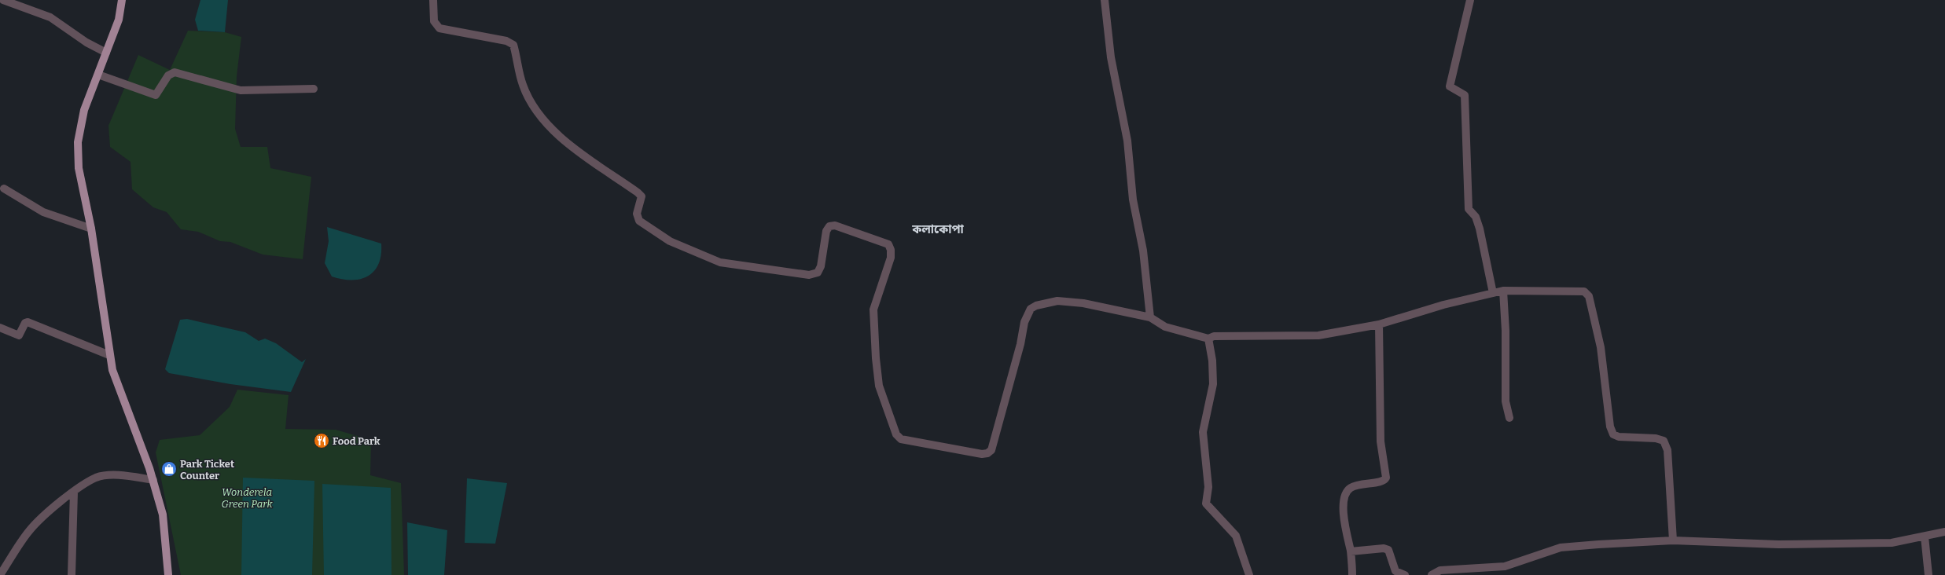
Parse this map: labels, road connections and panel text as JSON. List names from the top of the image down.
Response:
{
  "districts": ["কলাকোপা"],
  "parks": ["Wonderela Green Park"],
  "places": {
    "restaurant": ["Food Park"],
    "shop": ["Park Ticket Counter"]
  }
}
